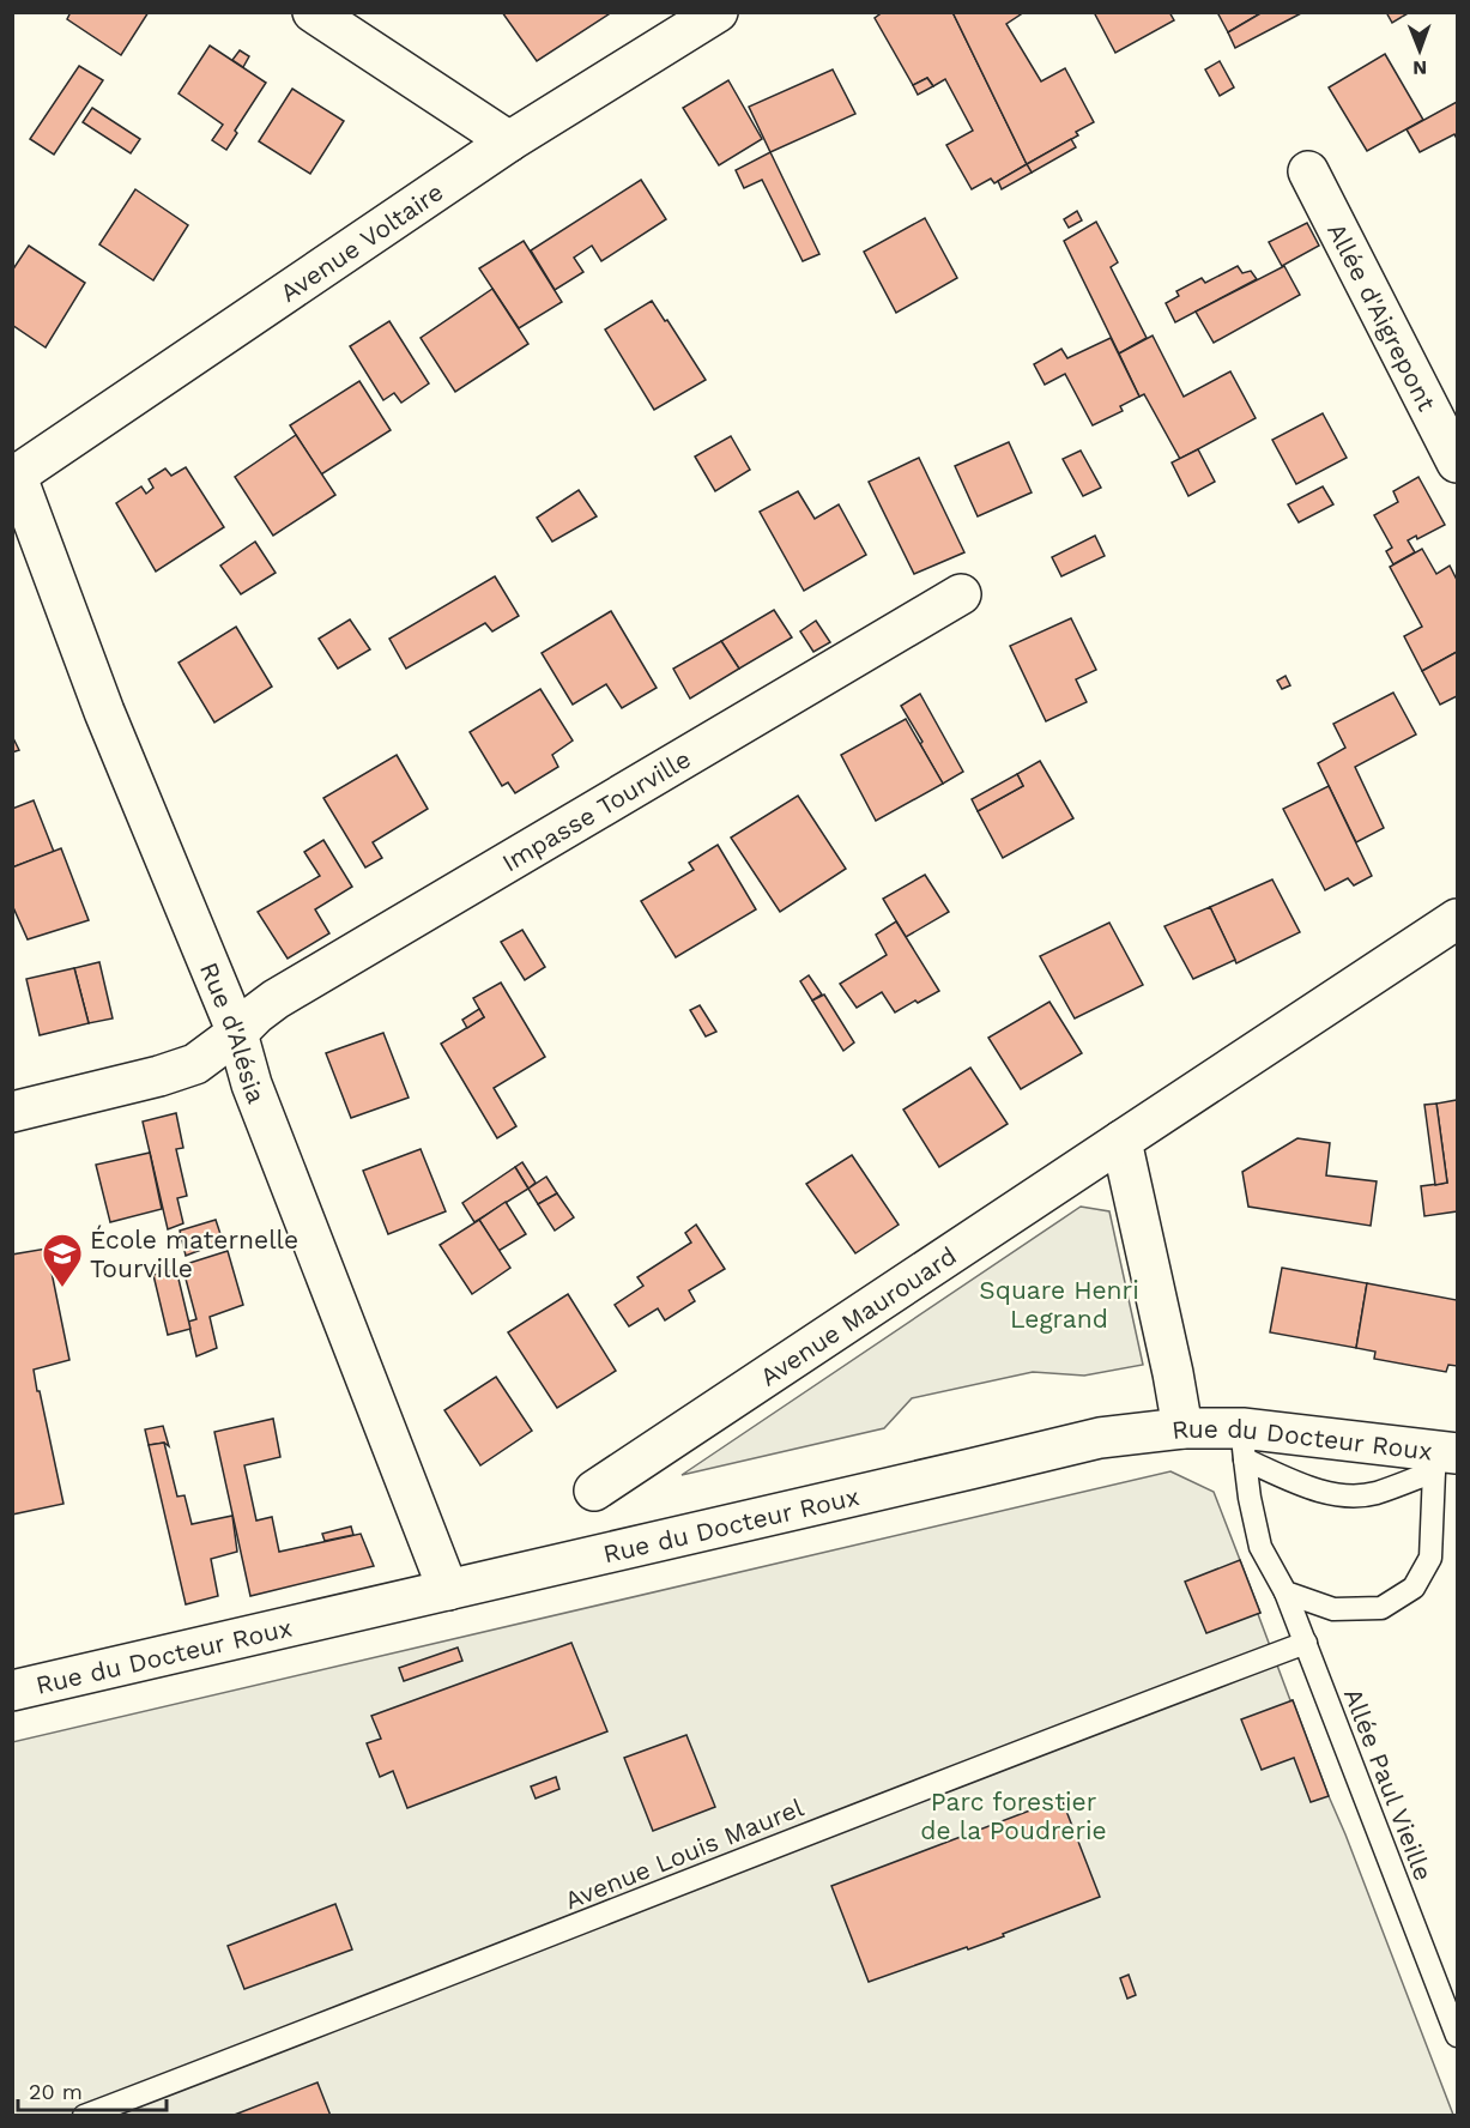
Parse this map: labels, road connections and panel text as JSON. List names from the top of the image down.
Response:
{
  "streets": {
    "street": [
      "Avenue Voltaire",
      "Allée d'Aigrepont",
      "Impasse Tourville",
      "Rue d'Alésia",
      "Avenue Maurouard",
      "Rue du Docteur Roux"
    ],
    "lane": ["Allée Paul Vieille", "Avenue Louis Maurel"]
  },
  "crossings": [
    ["Avenue Voltaire", "Rue d'Alésia"],
    ["Impasse Tourville", "Rue d'Alésia"],
    ["Rue d'Alésia", "Rue du Docteur Roux"],
    ["Allée Paul Vieille", "Avenue Louis Maurel"]
  ],
  "parks": ["Square Henri Legrand", "Parc forestier de la Poudrerie"],
  "places": {
    "school or university": ["École maternelle Tourville"]
  },
  "scale_bar": "20 m",
  "north": "bottom"
}
